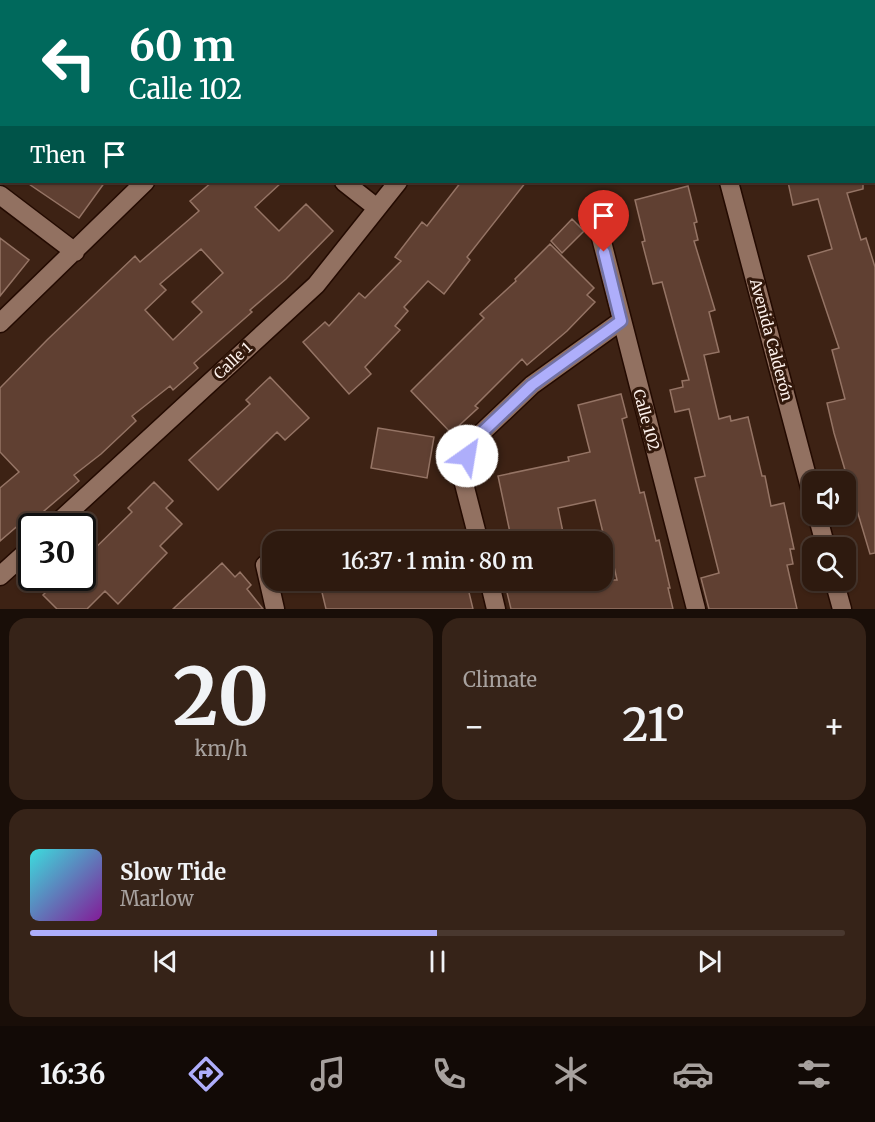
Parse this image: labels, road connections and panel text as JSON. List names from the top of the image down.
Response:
{
  "streets": {
    "street": ["Avenida Calderón", "Calle 1", "Calle 102"]
  },
  "page": {
    "turn": ["60 m", "Calle 102"],
    "then": "Then",
    "limit": "30",
    "trip": "16:37 · 1 min · 80 m",
    "tile": [
      ["20", "km/h"],
      "Climate"
    ],
    "heat": ["−", "21°", "+"],
    "song": ["Slow Tide", "Marlow"],
    "tabs": "16:36"
  }
}
